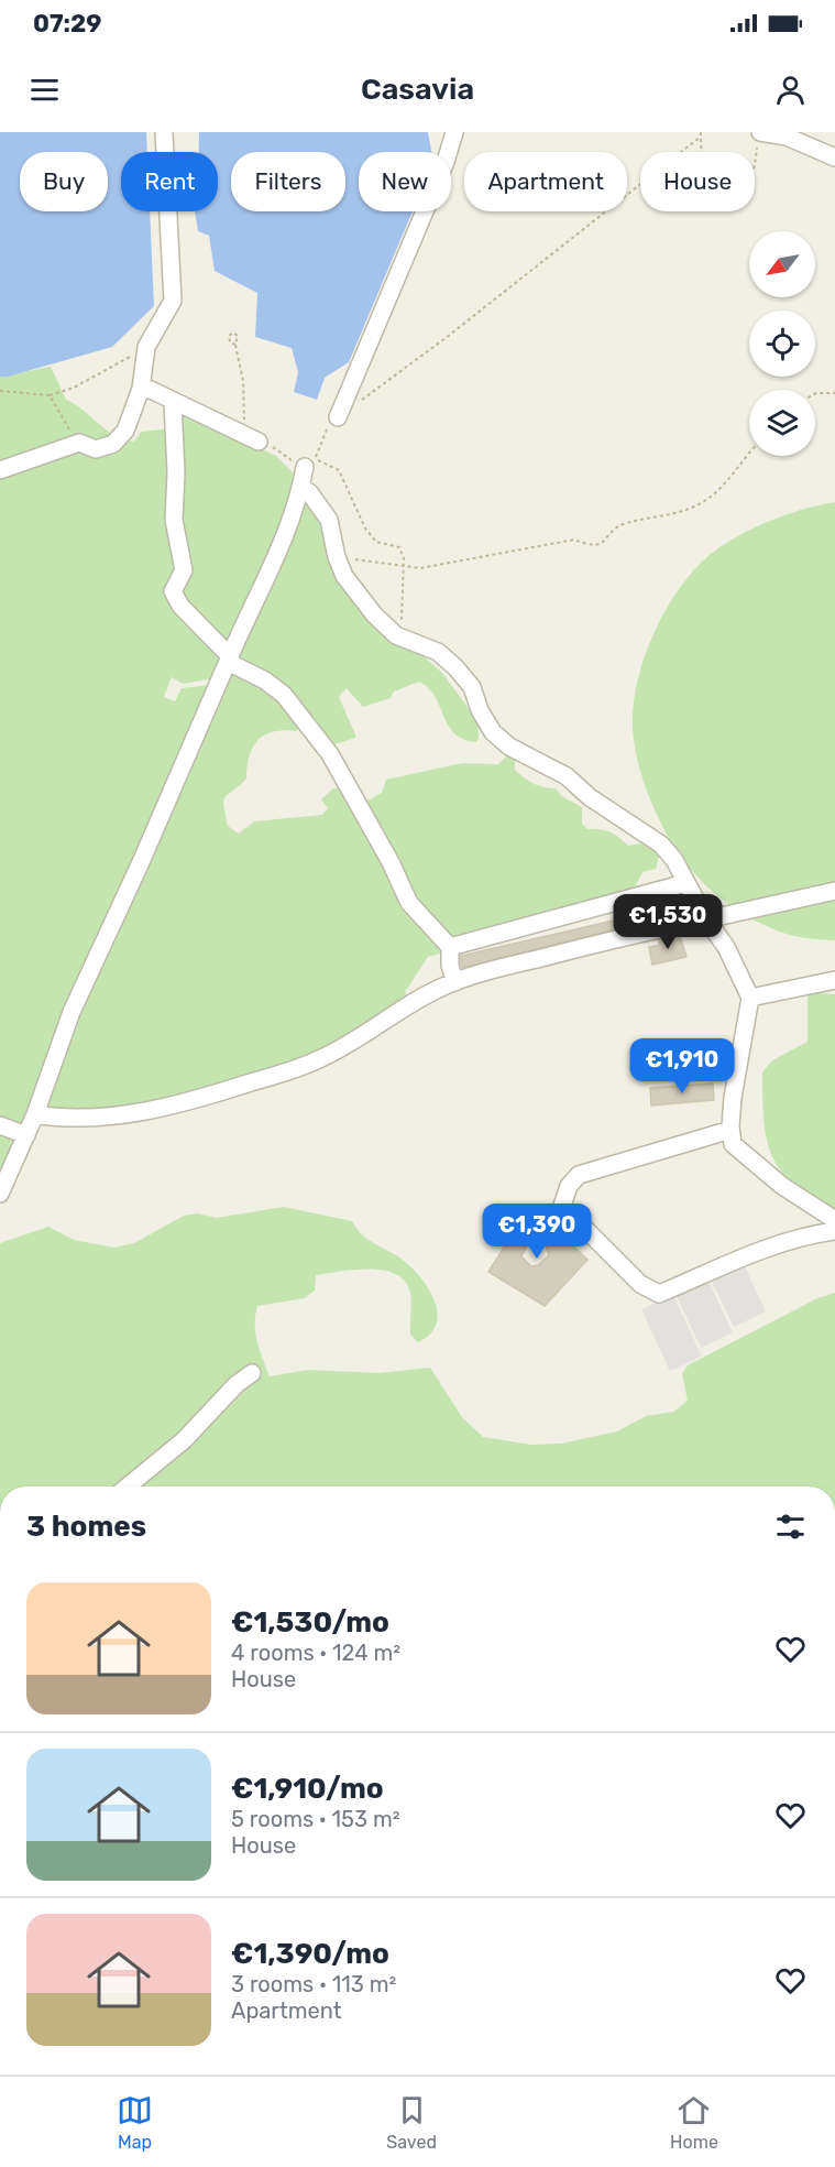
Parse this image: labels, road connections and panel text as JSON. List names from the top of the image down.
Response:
{
  "north": "bottom left",
  "page": {
    "status": "07:29",
    "header": "Casavia",
    "chip": [
      "Buy",
      "Rent",
      "Filters",
      "New",
      "Apartment",
      "House"
    ],
    "price": ["€1,530", "€1,910", "€1,390"],
    "heading": "3 homes",
    "list": [
      {
        "name": "€1,530/mo",
        "note": "4 rooms · 124 m² · House"
      },
      {
        "name": "€1,910/mo",
        "note": "5 rooms · 153 m² · House"
      },
      {
        "name": "€1,390/mo",
        "note": "3 rooms · 113 m² · Apartment"
      }
    ],
    "tabs": ["Map", "Saved", "Home"]
  }
}
